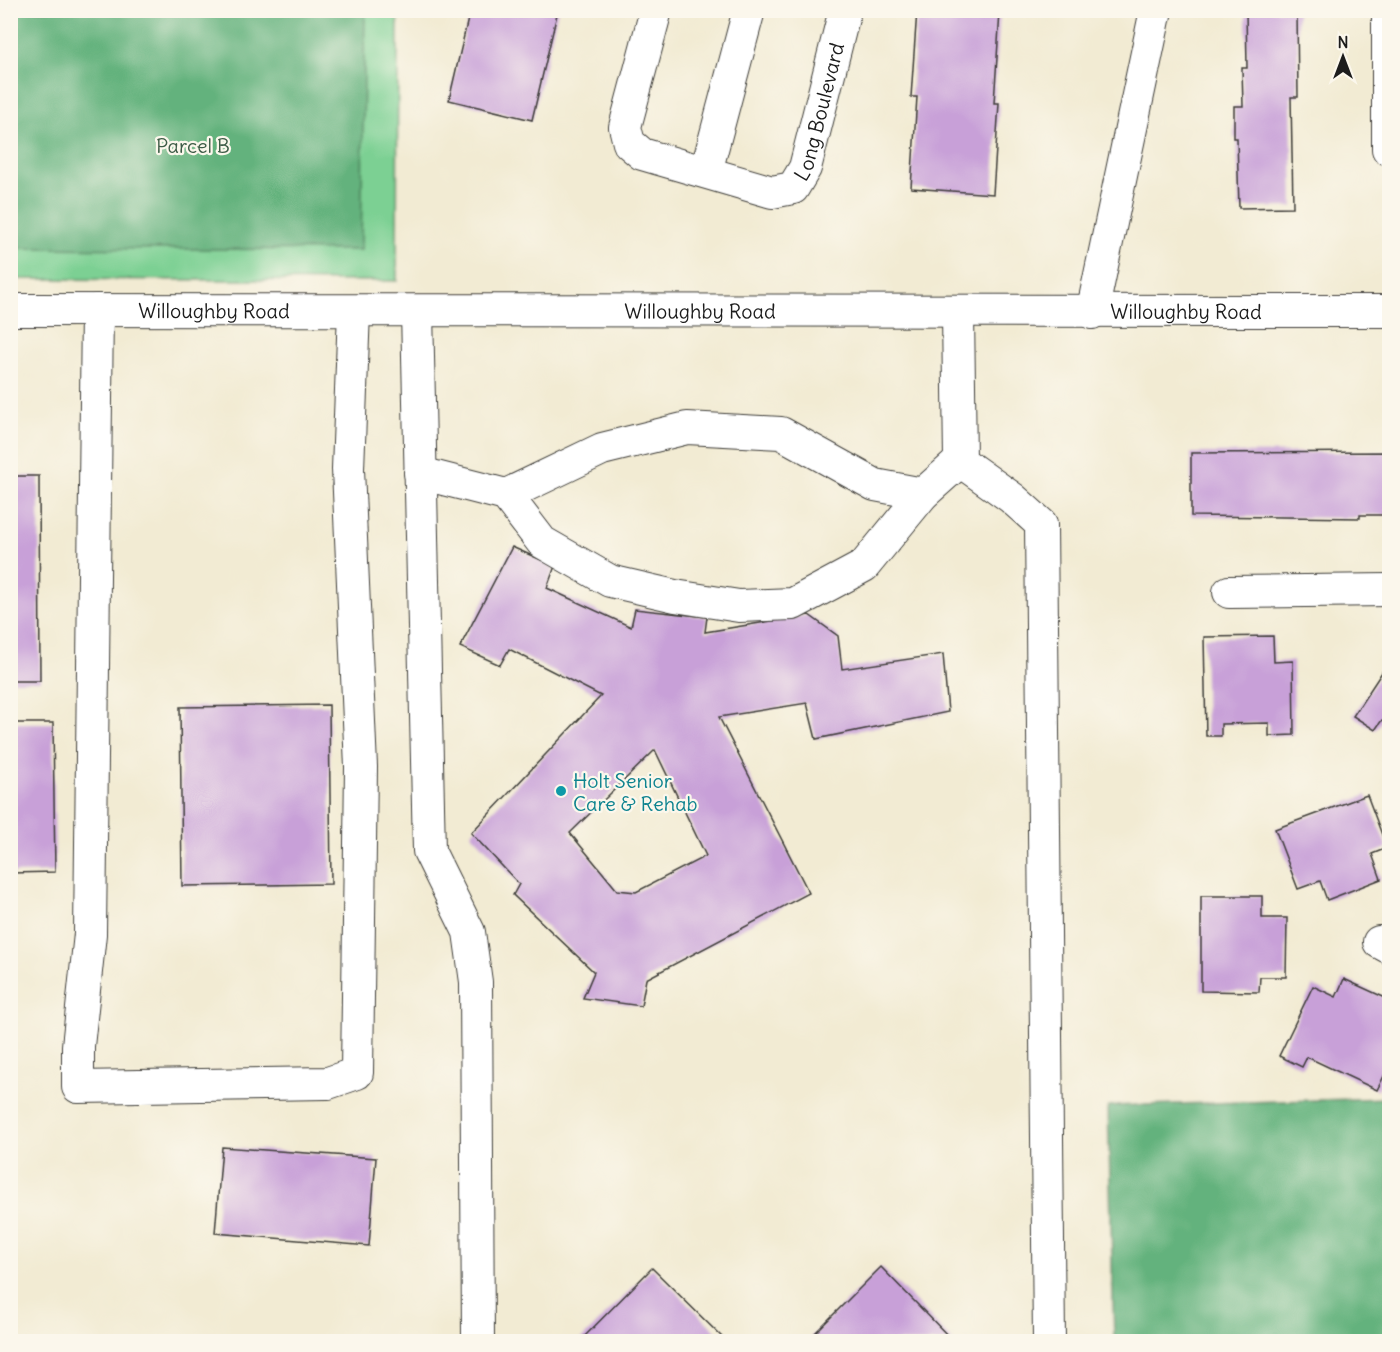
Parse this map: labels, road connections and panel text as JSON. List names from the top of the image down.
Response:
{
  "streets": {
    "street": ["Long Boulevard", "Willoughby Road"]
  },
  "parks": ["Parcel B"],
  "places": ["Holt Senior Care & Rehab"],
  "north": "top"
}
